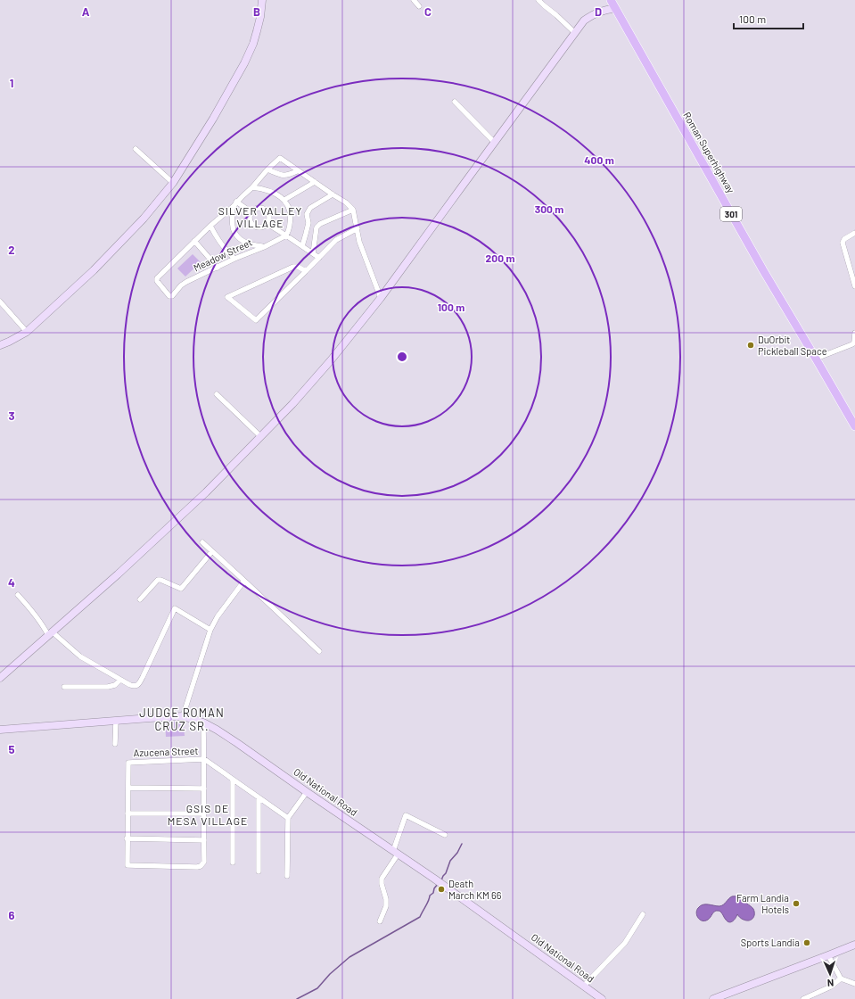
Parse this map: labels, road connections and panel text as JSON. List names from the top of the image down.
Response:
{
  "streets": {
    "main road": ["Roman Superhighway", "301"],
    "street": ["Meadow Street", "Azucena Street", "Old National Road"]
  },
  "districts": ["SILVER VALLEY VILLAGE", "JUDGE ROMAN CRUZ SR.", "GSIS DE MESA VILLAGE"],
  "places": [
    "DuOrbit Pickleball Space",
    "Death March KM 66",
    "Farm Landia Hotels",
    "Sports Landia"
  ],
  "scale_bar": "100 m",
  "north": "bottom",
  "grid": {
    "columns": [
      "A",
      "B",
      "C",
      "D"
    ],
    "rows": [
      "1",
      "2",
      "3",
      "4",
      "5",
      "6"
    ]
  },
  "rings": [
    "400 m",
    "300 m",
    "200 m",
    "100 m"
  ]
}
